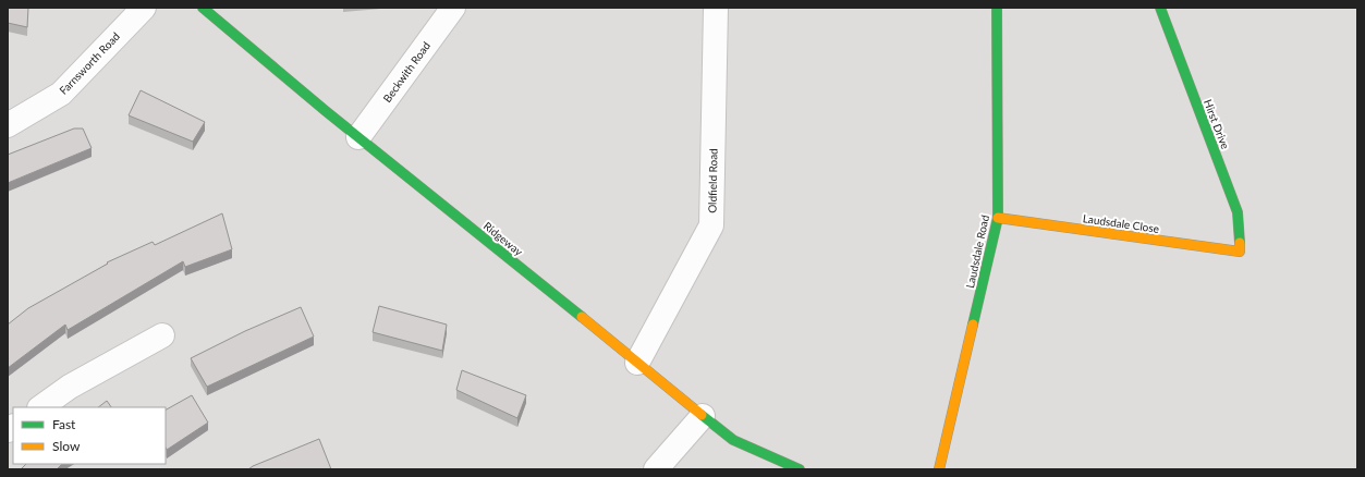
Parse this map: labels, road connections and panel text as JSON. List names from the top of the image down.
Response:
{
  "streets": {
    "street": [
      "Farnsworth Road",
      "Beckwith Road",
      "Hirst Drive",
      "Oldfield Road",
      "Laudsdale Close",
      "Ridgeway",
      "Laudsdale Road"
    ]
  },
  "crossings": [
    ["Beckwith Road", "Ridgeway"],
    ["Hirst Drive", "Laudsdale Close"],
    ["Oldfield Road", "Ridgeway"],
    ["Laudsdale Close", "Laudsdale Road"]
  ],
  "legend": ["Fast", "Slow"]
}
